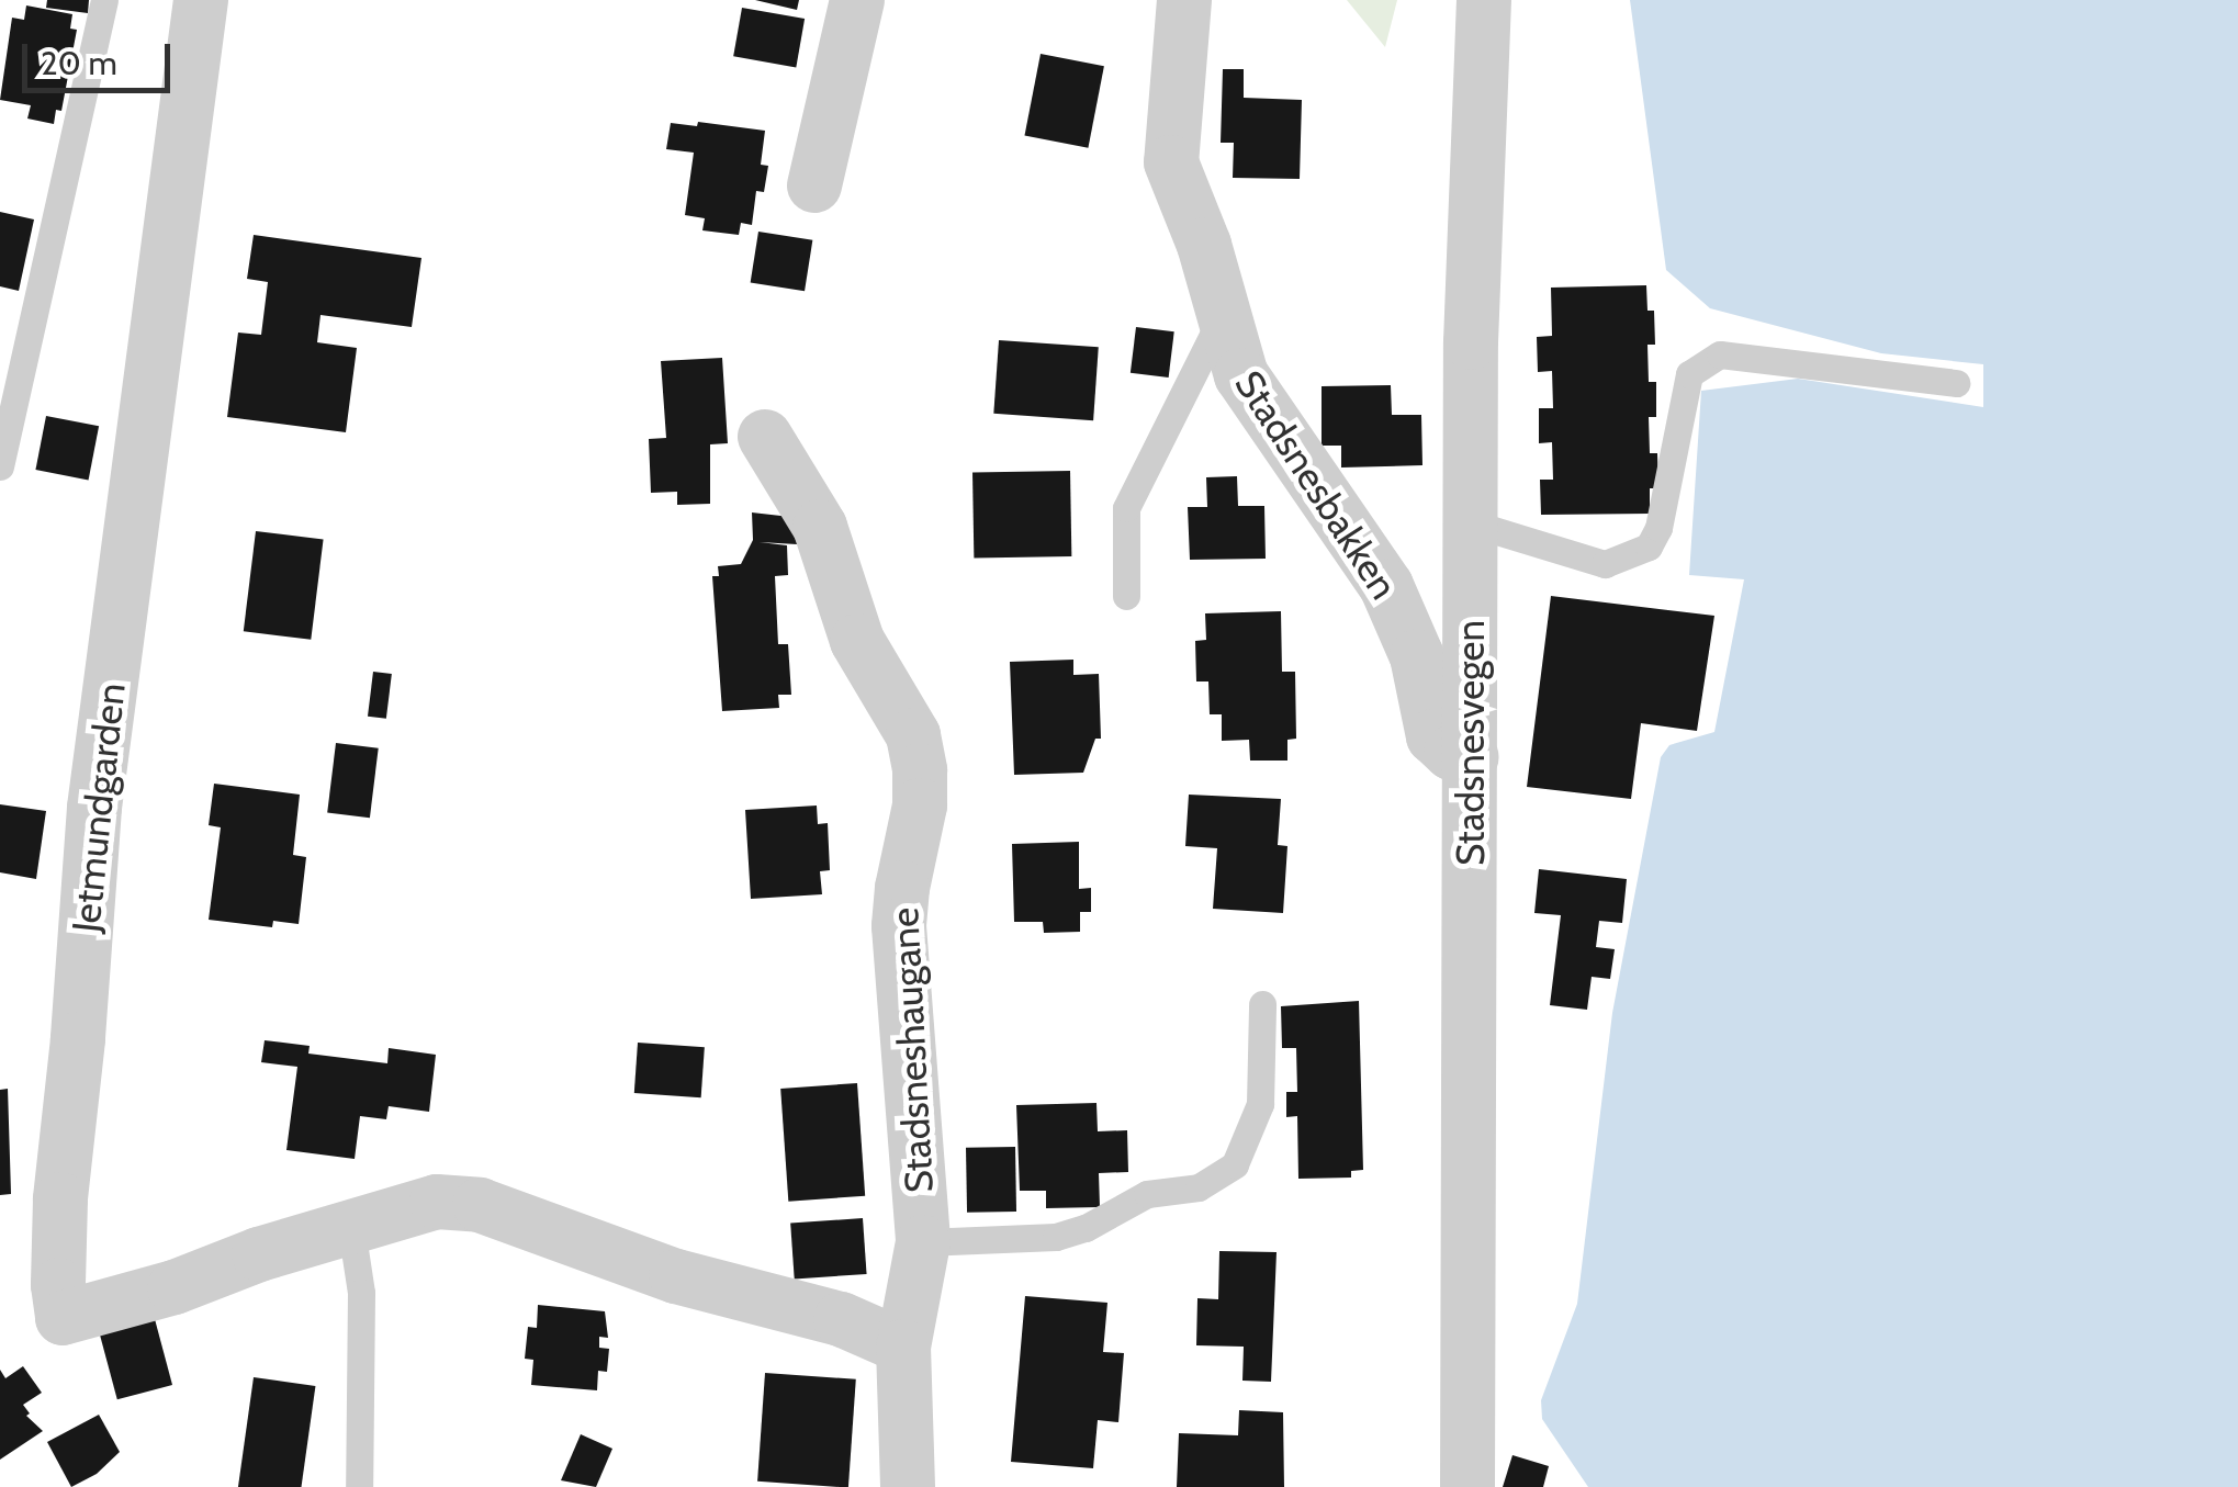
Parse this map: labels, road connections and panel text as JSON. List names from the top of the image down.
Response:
{
  "streets": {
    "street": [
      "Stadsnesbakken",
      "Stadsnesvegen",
      "Jetmundgarden",
      "Stadsneshaugane"
    ]
  },
  "crossings": [
    ["Stadsnesbakken", "Stadsnesvegen"],
    ["Jetmundgarden", "Stadsneshaugane"]
  ],
  "scale_bar": "20 m"
}
